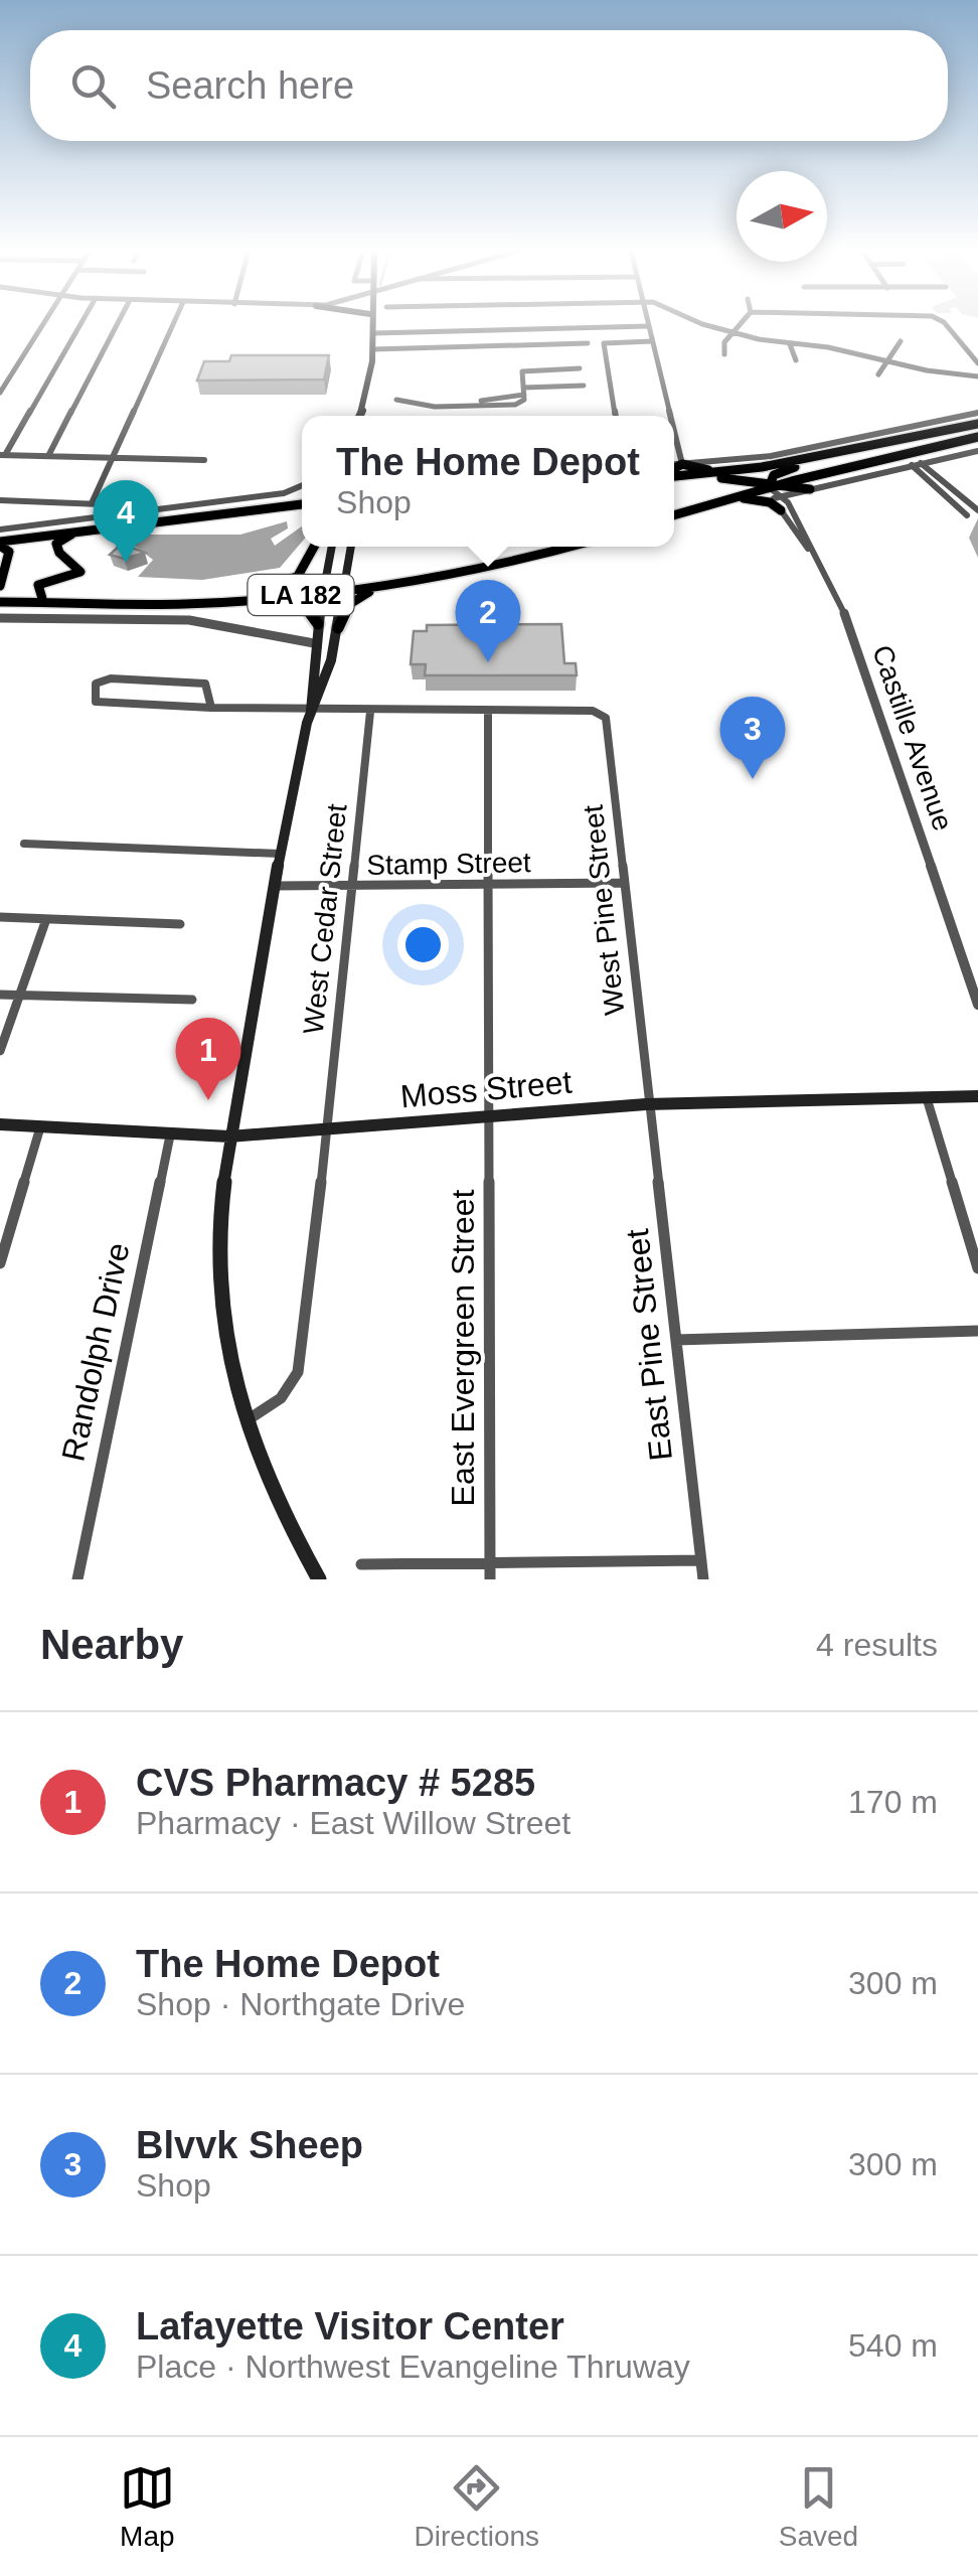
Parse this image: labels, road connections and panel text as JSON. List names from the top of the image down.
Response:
{
  "streets": {
    "highway": ["LA 182"],
    "main road": ["Moss Street"],
    "street": [
      "Castille Avenue",
      "Stamp Street",
      "West Pine Street",
      "West Cedar Street",
      "East Pine Street",
      "East Evergreen Street",
      "Randolph Drive"
    ]
  },
  "crossings": [
    ["Stamp Street", "West Pine Street"],
    ["Stamp Street", "West Cedar Street"],
    ["Stamp Street", "East Evergreen Street"],
    ["West Pine Street", "Moss Street"],
    ["West Pine Street", "East Pine Street"],
    ["West Pine Street", "East Evergreen Street"],
    ["West Cedar Street", "Moss Street"],
    ["Moss Street", "East Pine Street"],
    ["Moss Street", "East Evergreen Street"],
    ["Moss Street", "Randolph Drive"]
  ],
  "north": "right",
  "page": {
    "search": "Search here",
    "popup": ["The Home Depot", "Shop"],
    "pins": [
      "4",
      "2",
      "3",
      "1"
    ],
    "heading": ["Nearby", "4 results"],
    "list": [
      {
        "mark": "1",
        "name": "CVS Pharmacy # 5285",
        "note": "Pharmacy · East Willow Street",
        "value": "170 m"
      },
      {
        "mark": "2",
        "name": "The Home Depot",
        "note": "Shop · Northgate Drive",
        "value": "300 m"
      },
      {
        "mark": "3",
        "name": "Blvvk Sheep",
        "note": "Shop",
        "value": "300 m"
      },
      {
        "mark": "4",
        "name": "Lafayette Visitor Center",
        "note": "Place · Northwest Evangeline Thruway",
        "value": "540 m"
      }
    ],
    "nav": ["Map", "Directions", "Saved"]
  }
}
